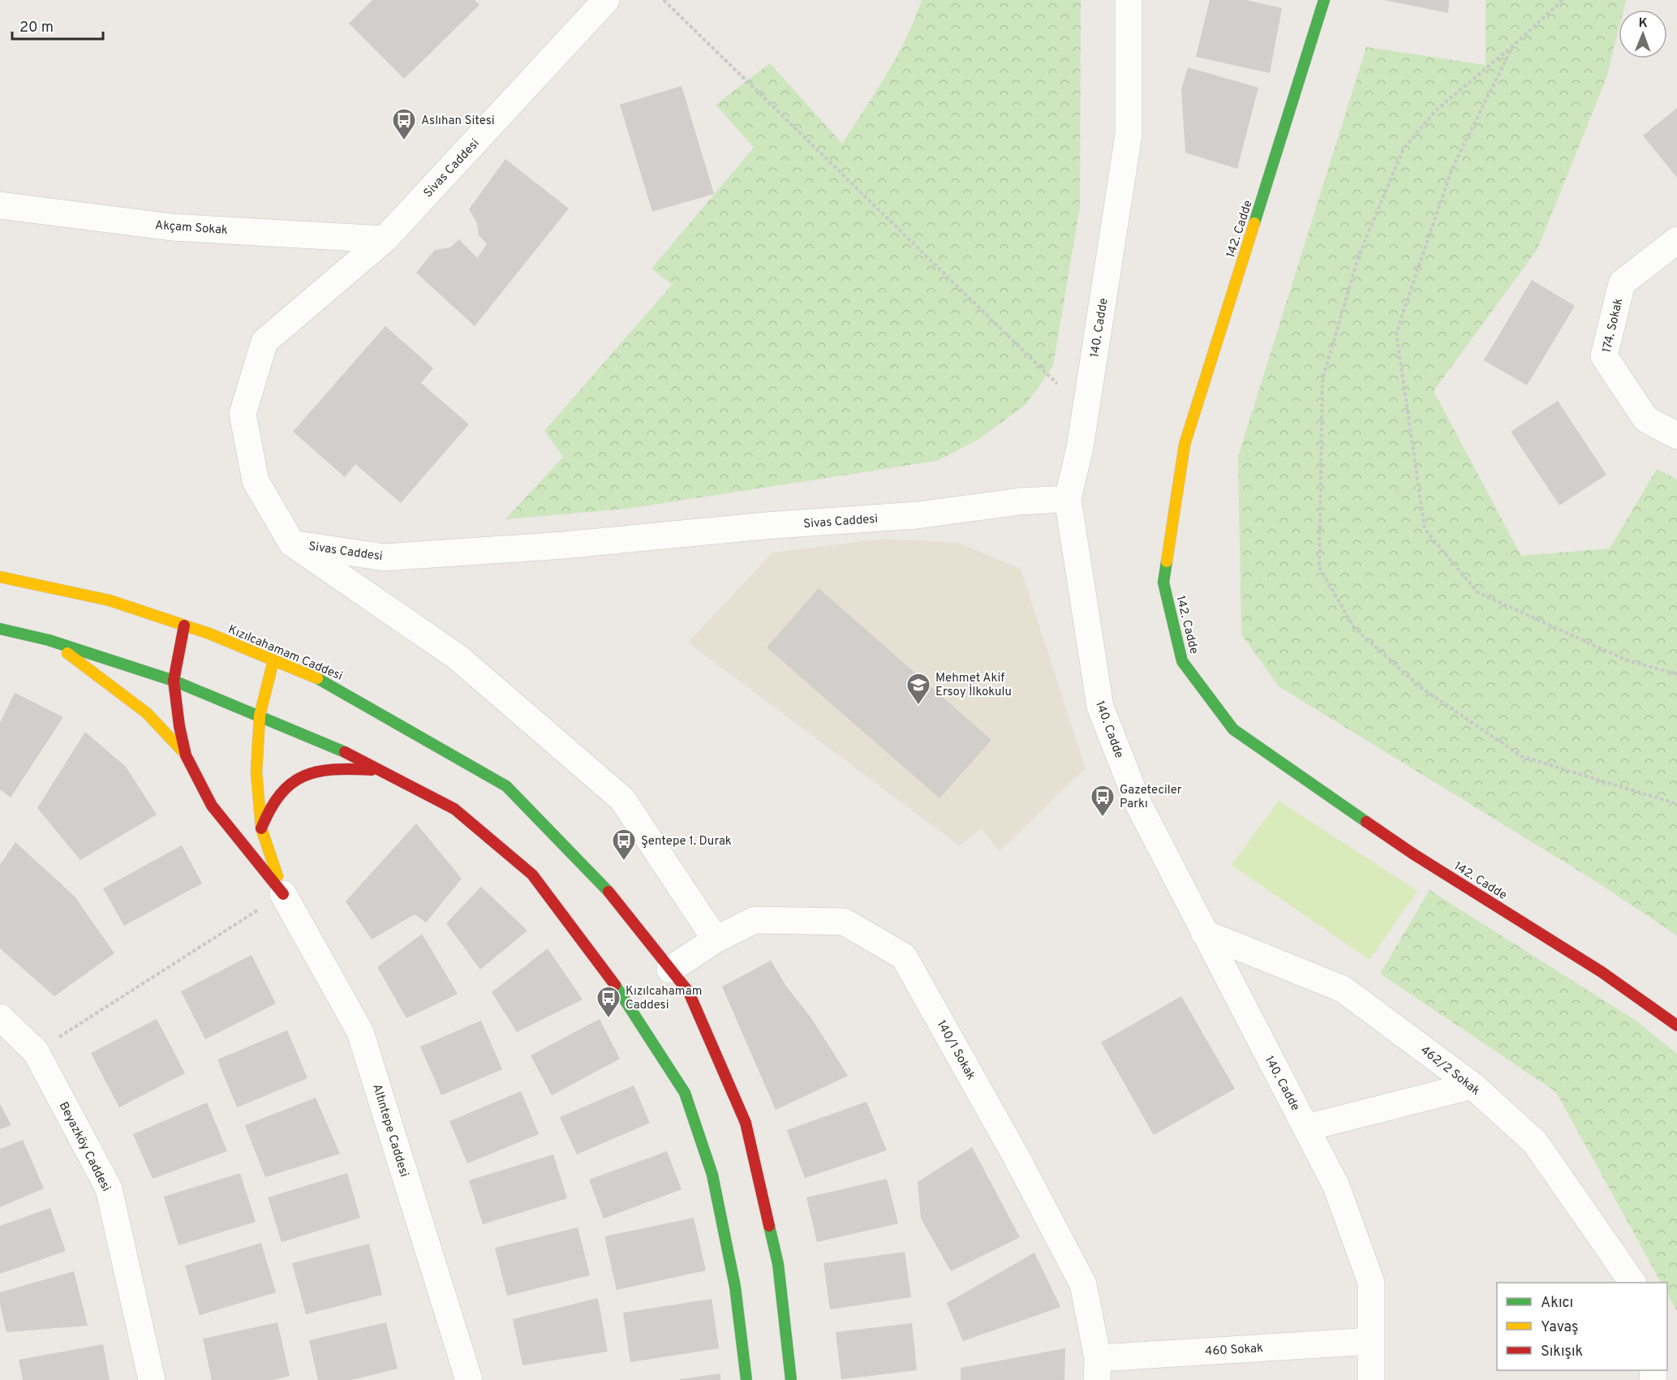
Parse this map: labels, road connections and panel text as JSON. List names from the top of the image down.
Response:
{
  "streets": {
    "main road": ["142. Cadde", "Kızılcahamam Caddesi"],
    "street": [
      "Sivas Caddesi",
      "Akçam Sokak",
      "174. Sokak",
      "140. Cadde",
      "140/1 Sokak",
      "462/2 Sokak",
      "Altıntepe Caddesi",
      "Beyazköy Caddesi",
      "460 Sokak"
    ]
  },
  "crossings": [
    ["Sivas Caddesi", "Akçam Sokak"],
    ["Sivas Caddesi", "140. Cadde"],
    ["140. Cadde", "462/2 Sokak"],
    ["140. Cadde", "460 Sokak"],
    ["Kızılcahamam Caddesi", "140/1 Sokak"],
    ["140/1 Sokak", "460 Sokak"]
  ],
  "places": {
    "bus stop": [
      "Aslıhan Sitesi",
      "Gazeteciler Parkı",
      "Şentepe 1. Durak",
      "Kızılcahamam Caddesi"
    ],
    "school or university": ["Mehmet Akif Ersoy İlkokulu"]
  },
  "legend": ["Akıcı", "Yavaş", "Sıkışık"],
  "scale_bar": "20 m",
  "north": "top"
}
